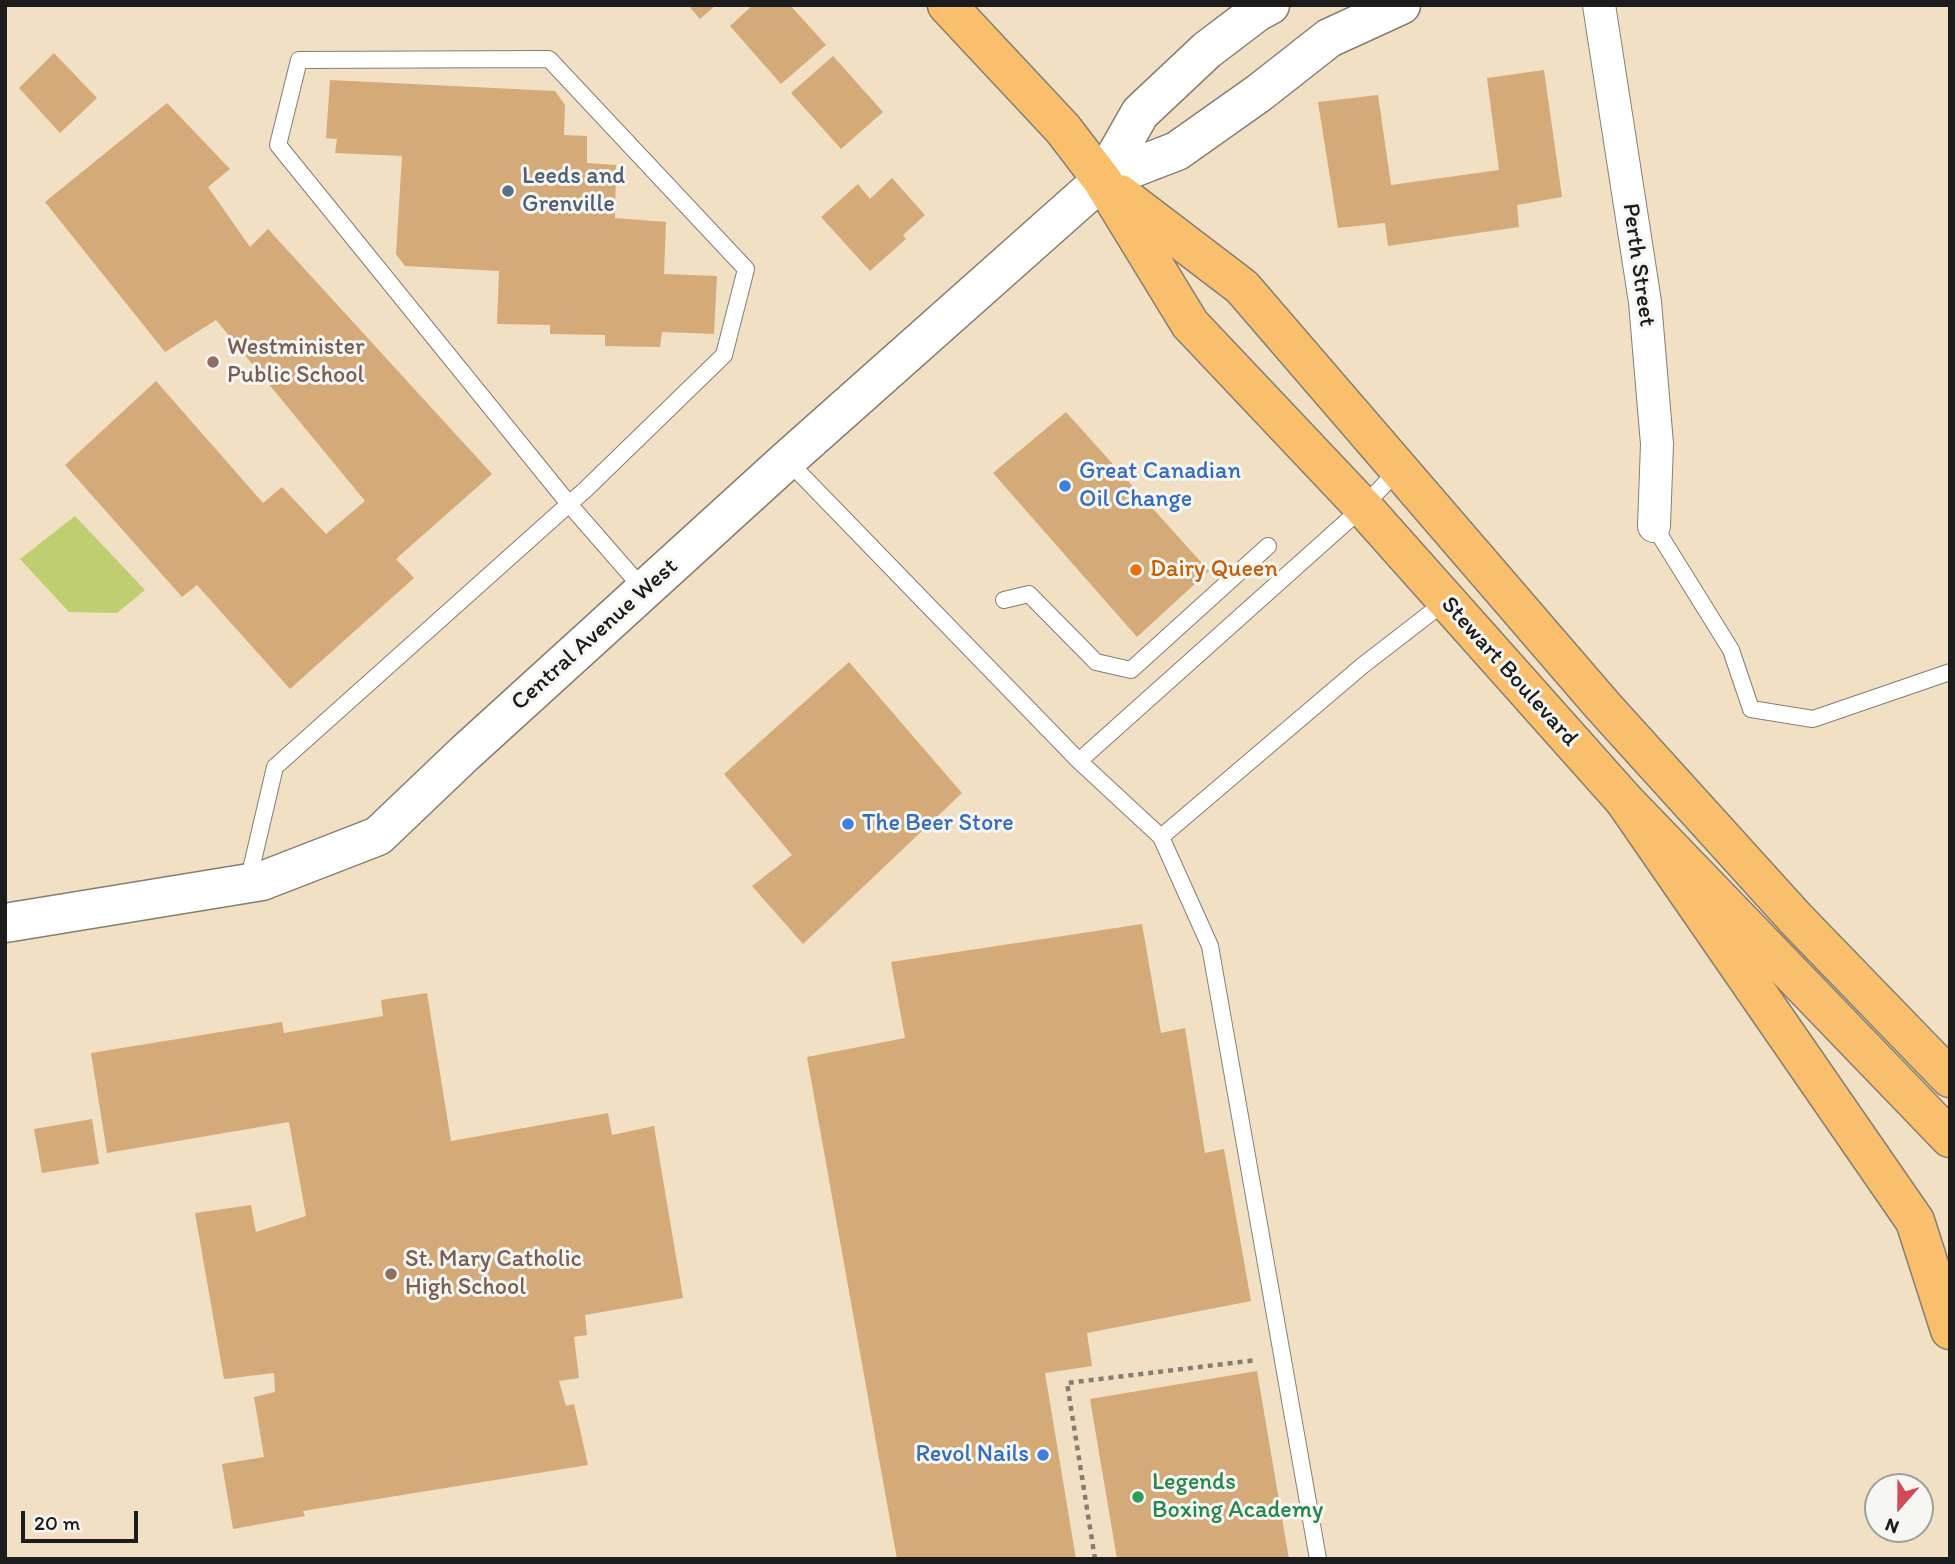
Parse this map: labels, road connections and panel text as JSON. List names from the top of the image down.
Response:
{
  "streets": {
    "main road": ["Stewart Boulevard"],
    "street": ["Perth Street", "Central Avenue West"]
  },
  "crossings": [
    ["Central Avenue West", "Stewart Boulevard"]
  ],
  "places": [
    "Leeds and Grenville",
    "Westminister Public School",
    "Great Canadian Oil Change",
    "Dairy Queen",
    "The Beer Store",
    "St. Mary Catholic High School",
    "Revol Nails",
    "Legends Boxing Academy"
  ],
  "scale_bar": "20 m",
  "north": "bottom"
}
